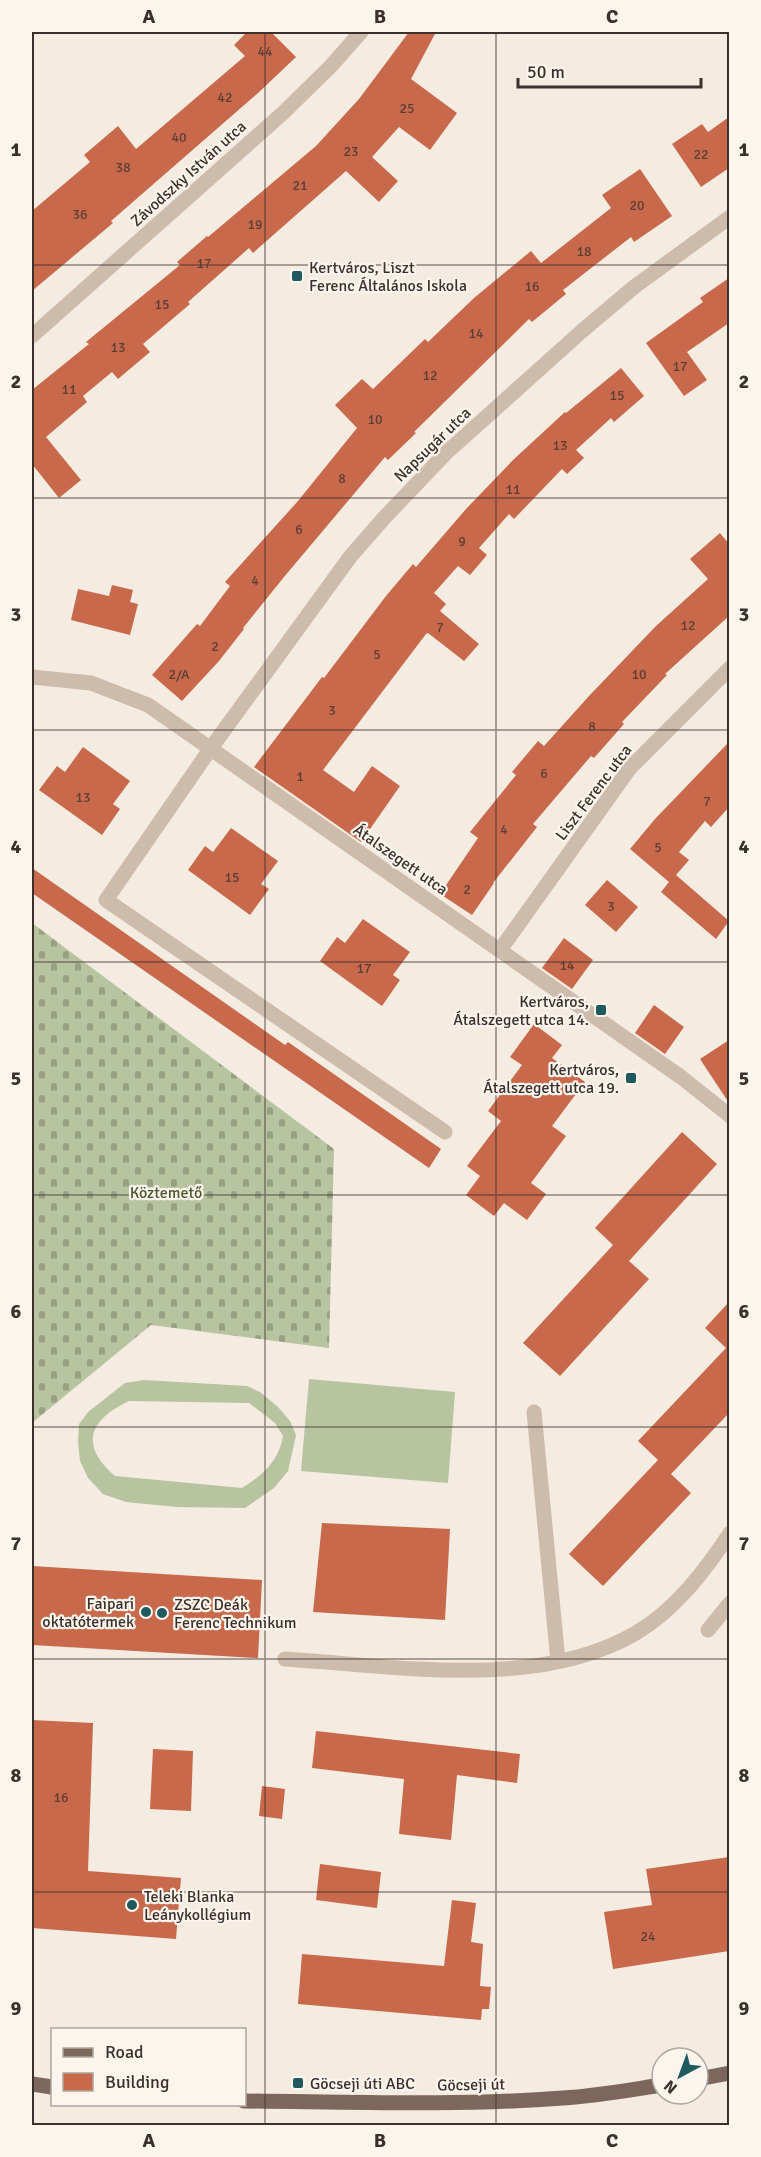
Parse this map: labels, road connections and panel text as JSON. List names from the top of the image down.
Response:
{
  "streets": {
    "main road": ["Göcseji út"],
    "street": [
      "Závodszky István utca",
      "Napsugár utca",
      "Liszt Ferenc utca",
      "Átalszegett utca"
    ]
  },
  "crossings": [
    ["Napsugár utca", "Átalszegett utca"],
    ["Liszt Ferenc utca", "Átalszegett utca"]
  ],
  "parks": ["Köztemető"],
  "places": {
    "transit": [
      "Kertváros, Liszt Ferenc Általános Iskola",
      "Kertváros, Átalszegett utca 14.",
      "Kertváros, Átalszegett utca 19.",
      "Göcseji úti ABC"
    ],
    "other": ["Faipari oktatótermek", "ZSZC Deák Ferenc Technikum", "Teleki Blanka Leánykollégium"]
  },
  "house_numbers": [
    "44",
    "42",
    "25",
    "40",
    "23",
    "22",
    "38",
    "21",
    "20",
    "36",
    "19",
    "18",
    "17",
    "16",
    "15",
    "14",
    "13",
    "17",
    "12",
    "11",
    "15",
    "10",
    "13",
    "8",
    "11",
    "6",
    "9",
    "4",
    "12",
    "7",
    "2",
    "5",
    "2/A",
    "10",
    "3",
    "8",
    "6",
    "1",
    "13",
    "7",
    "4",
    "5",
    "15",
    "2",
    "3",
    "14",
    "17",
    "16",
    "24"
  ],
  "legend": ["Road", "Building"],
  "scale_bar": "50 m",
  "north": "bottom left",
  "grid": {
    "columns": ["A", "B", "C"],
    "rows": [
      "1",
      "2",
      "3",
      "4",
      "5",
      "6",
      "7",
      "8",
      "9"
    ]
  }
}
